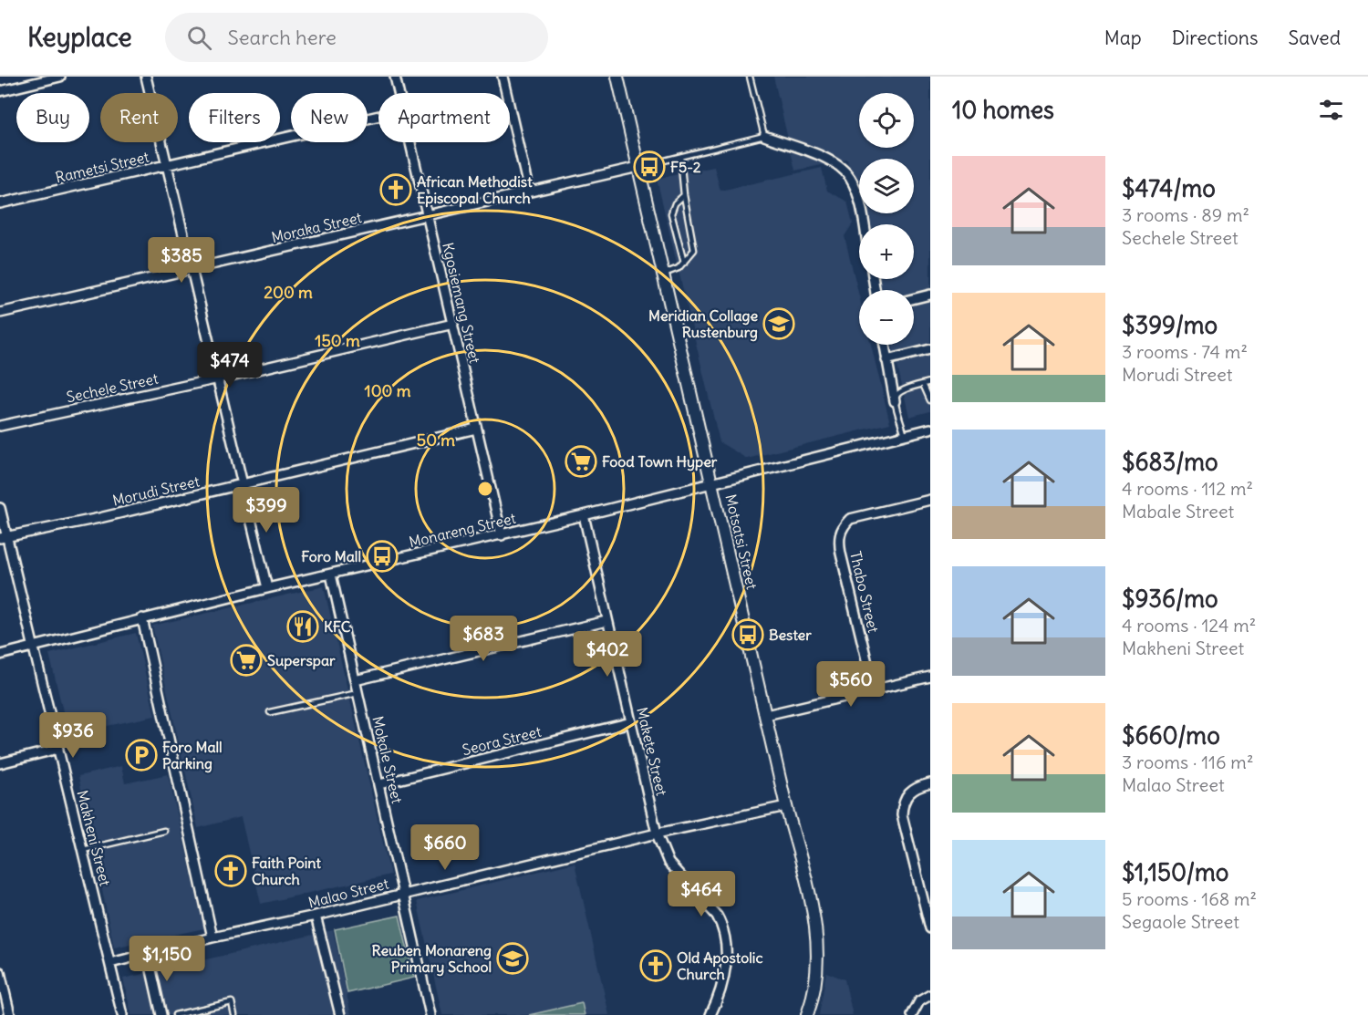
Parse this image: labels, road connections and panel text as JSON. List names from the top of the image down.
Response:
{
  "streets": {
    "street": [
      "Rametsi Street",
      "Moraka Street",
      "Kgosiemang Street",
      "Sechele Street",
      "Morudi Street",
      "Monareng Street",
      "Motsatsi Street",
      "Thabo Street",
      "Seora Street",
      "Makete Street",
      "Mokale Street",
      "Makheni Street",
      "Malao Street"
    ]
  },
  "crossings": [
    ["Moraka Street", "Kgosiemang Street"],
    ["Moraka Street", "Motsatsi Street"],
    ["Kgosiemang Street", "Sechele Street"],
    ["Kgosiemang Street", "Morudi Street"],
    ["Kgosiemang Street", "Monareng Street"],
    ["Morudi Street", "Makheni Street"],
    ["Monareng Street", "Motsatsi Street"],
    ["Monareng Street", "Makete Street"],
    ["Monareng Street", "Mokale Street"],
    ["Monareng Street", "Makheni Street"],
    ["Motsatsi Street", "Malao Street"],
    ["Seora Street", "Makete Street"],
    ["Seora Street", "Mokale Street"],
    ["Makete Street", "Malao Street"],
    ["Mokale Street", "Malao Street"],
    ["Makheni Street", "Malao Street"]
  ],
  "places": {
    "bus stop": ["F5-2", "Foro Mall", "Bester"],
    "church": ["African Methodist Episcopal Church", "Faith Point Church", "Old Apostolic Church"],
    "school or university": ["Meridian Collage Rustenburg", "Reuben Monareng Primary School"],
    "supermarket": ["Food Town Hyper", "Superspar"],
    "restaurant": ["KFC"],
    "parking": ["Foro Mall Parking"]
  },
  "page": {
    "header": "Keyplace",
    "search": "Search here",
    "nav": ["Map", "Directions", "Saved"],
    "heading": "10 homes",
    "map_buttons": ["+", "−"],
    "chip": [
      "Buy",
      "Rent",
      "Filters",
      "New",
      "Apartment"
    ],
    "list": [
      {
        "name": "$474/mo",
        "note": "3 rooms · 89 m² · Sechele Street"
      },
      {
        "name": "$399/mo",
        "note": "3 rooms · 74 m² · Morudi Street"
      },
      {
        "name": "$683/mo",
        "note": "4 rooms · 112 m² · Mabale Street"
      },
      {
        "name": "$936/mo",
        "note": "4 rooms · 124 m² · Makheni Street"
      },
      {
        "name": "$660/mo",
        "note": "3 rooms · 116 m² · Malao Street"
      },
      {
        "name": "$1,150/mo",
        "note": "5 rooms · 168 m² · Segaole Street"
      }
    ],
    "price": [
      "$385",
      "$474",
      "$399",
      "$683",
      "$402",
      "$560",
      "$936",
      "$660",
      "$464",
      "$1,150"
    ]
  },
  "rings": [
    "200 m",
    "150 m",
    "100 m",
    "50 m"
  ]
}
